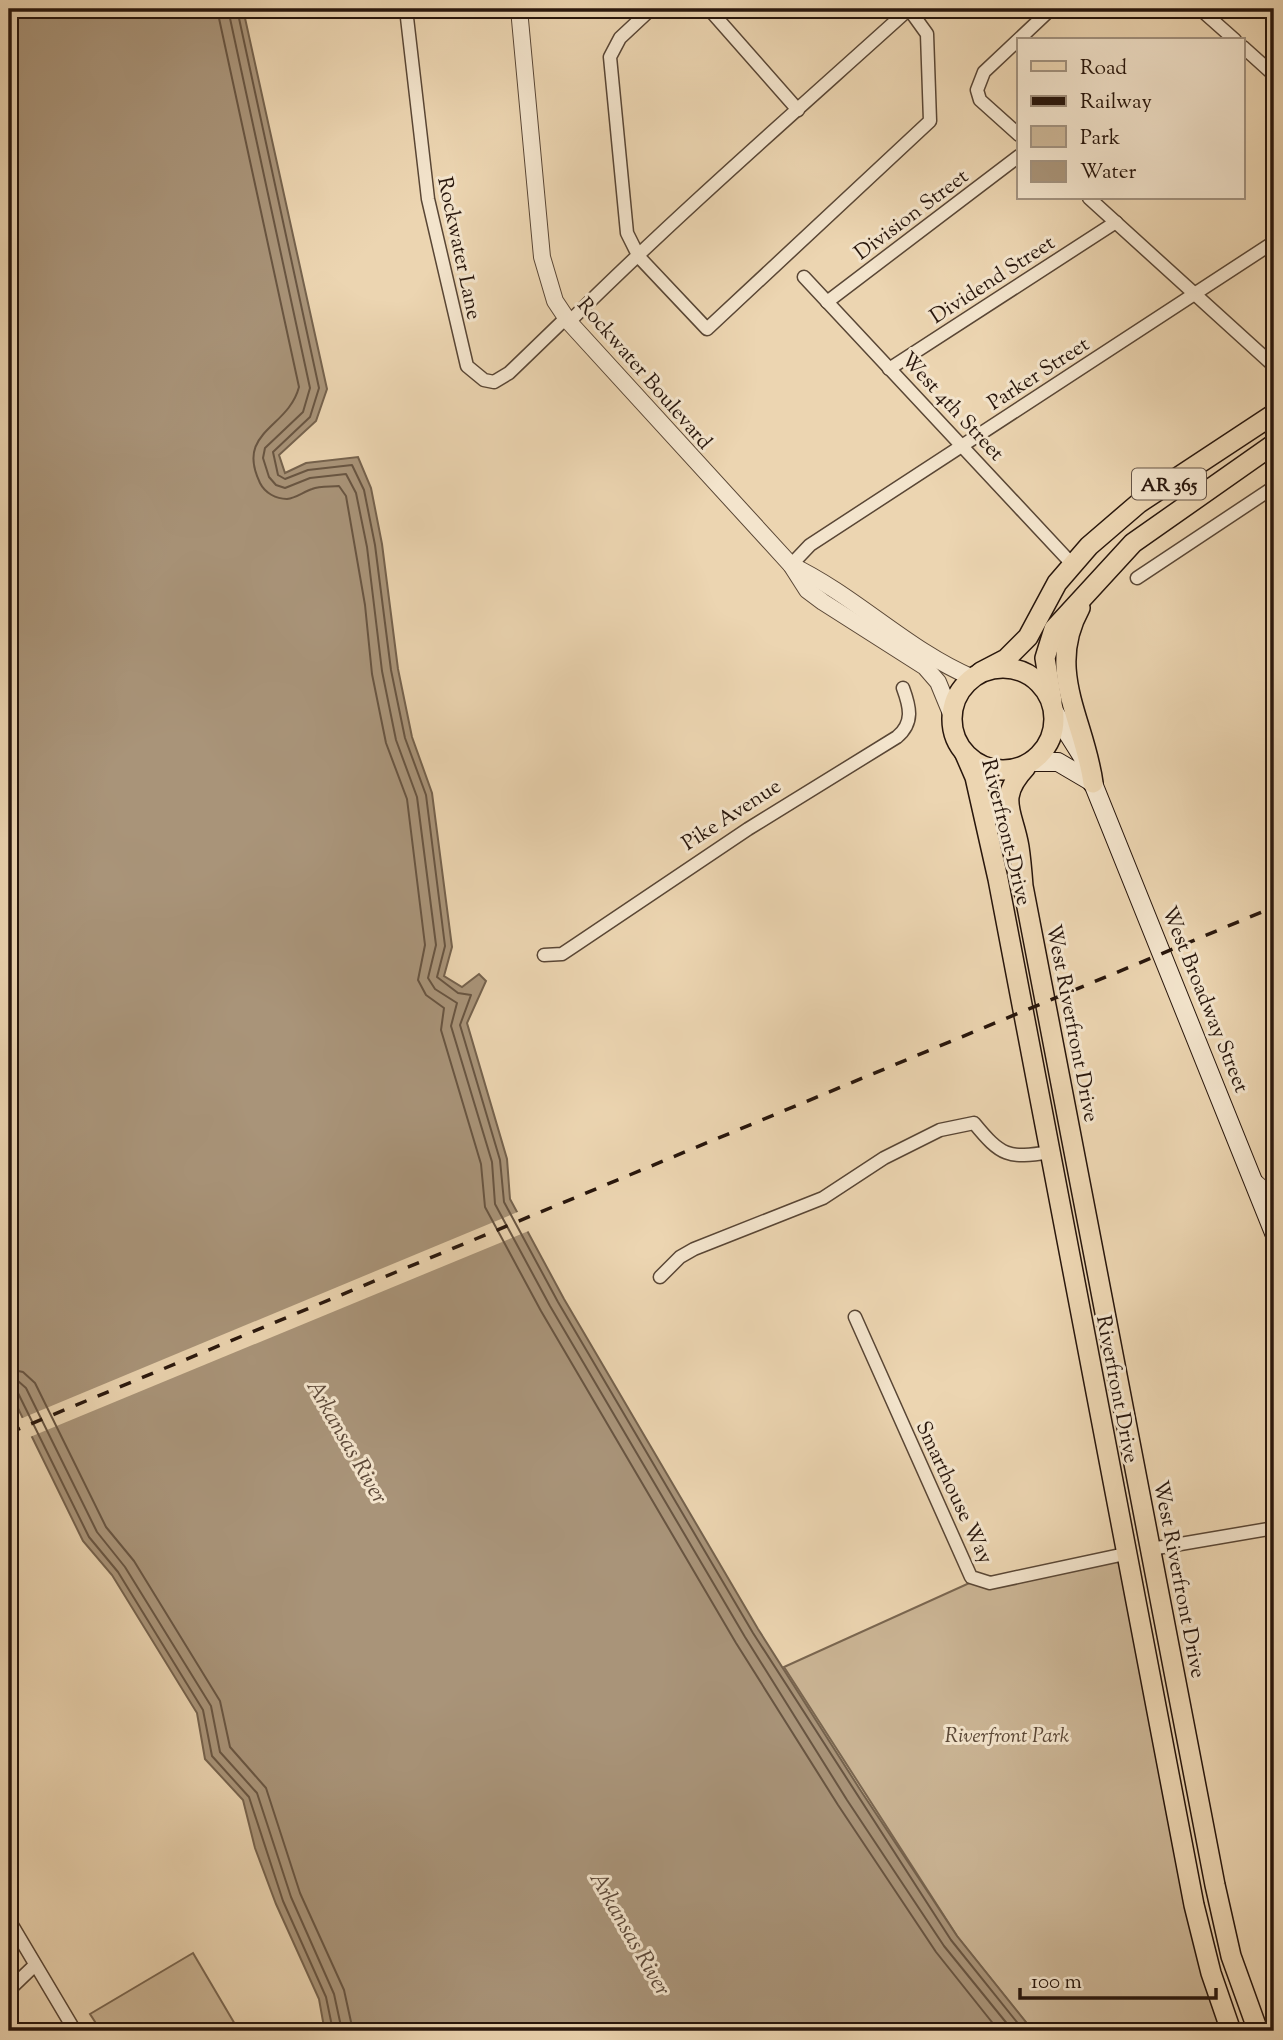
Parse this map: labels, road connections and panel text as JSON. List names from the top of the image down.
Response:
{
  "streets": {
    "main road": [
      "AR 365",
      "Riverfront Drive",
      "West Broadway Street",
      "West Riverfront Drive"
    ],
    "street": [
      "Division Street",
      "Rockwater Lane",
      "Dividend Street",
      "Rockwater Boulevard",
      "Parker Street",
      "West 4th Street",
      "Pike Avenue",
      "Smarthouse Way"
    ]
  },
  "crossings": [
    ["Division Street", "West 4th Street"],
    ["Rockwater Lane", "Rockwater Boulevard"],
    ["Dividend Street", "West 4th Street"],
    ["Rockwater Boulevard", "Parker Street"],
    ["Rockwater Boulevard", "AR 365"],
    ["Rockwater Boulevard", "Riverfront Drive"],
    ["Rockwater Boulevard", "West Broadway Street"],
    ["Rockwater Boulevard", "West Riverfront Drive"],
    ["Parker Street", "West 4th Street"],
    ["West 4th Street", "AR 365"],
    ["AR 365", "Riverfront Drive"],
    ["AR 365", "West Broadway Street"],
    ["AR 365", "West Riverfront Drive"],
    ["Riverfront Drive", "West Broadway Street"],
    ["Riverfront Drive", "West Riverfront Drive"],
    ["Riverfront Drive", "Smarthouse Way"],
    ["West Broadway Street", "West Riverfront Drive"]
  ],
  "water": ["Arkansas River"],
  "parks": ["Riverfront Park"],
  "legend": [
    "Road",
    "Railway",
    "Park",
    "Water"
  ],
  "scale_bar": "100 m"
}
